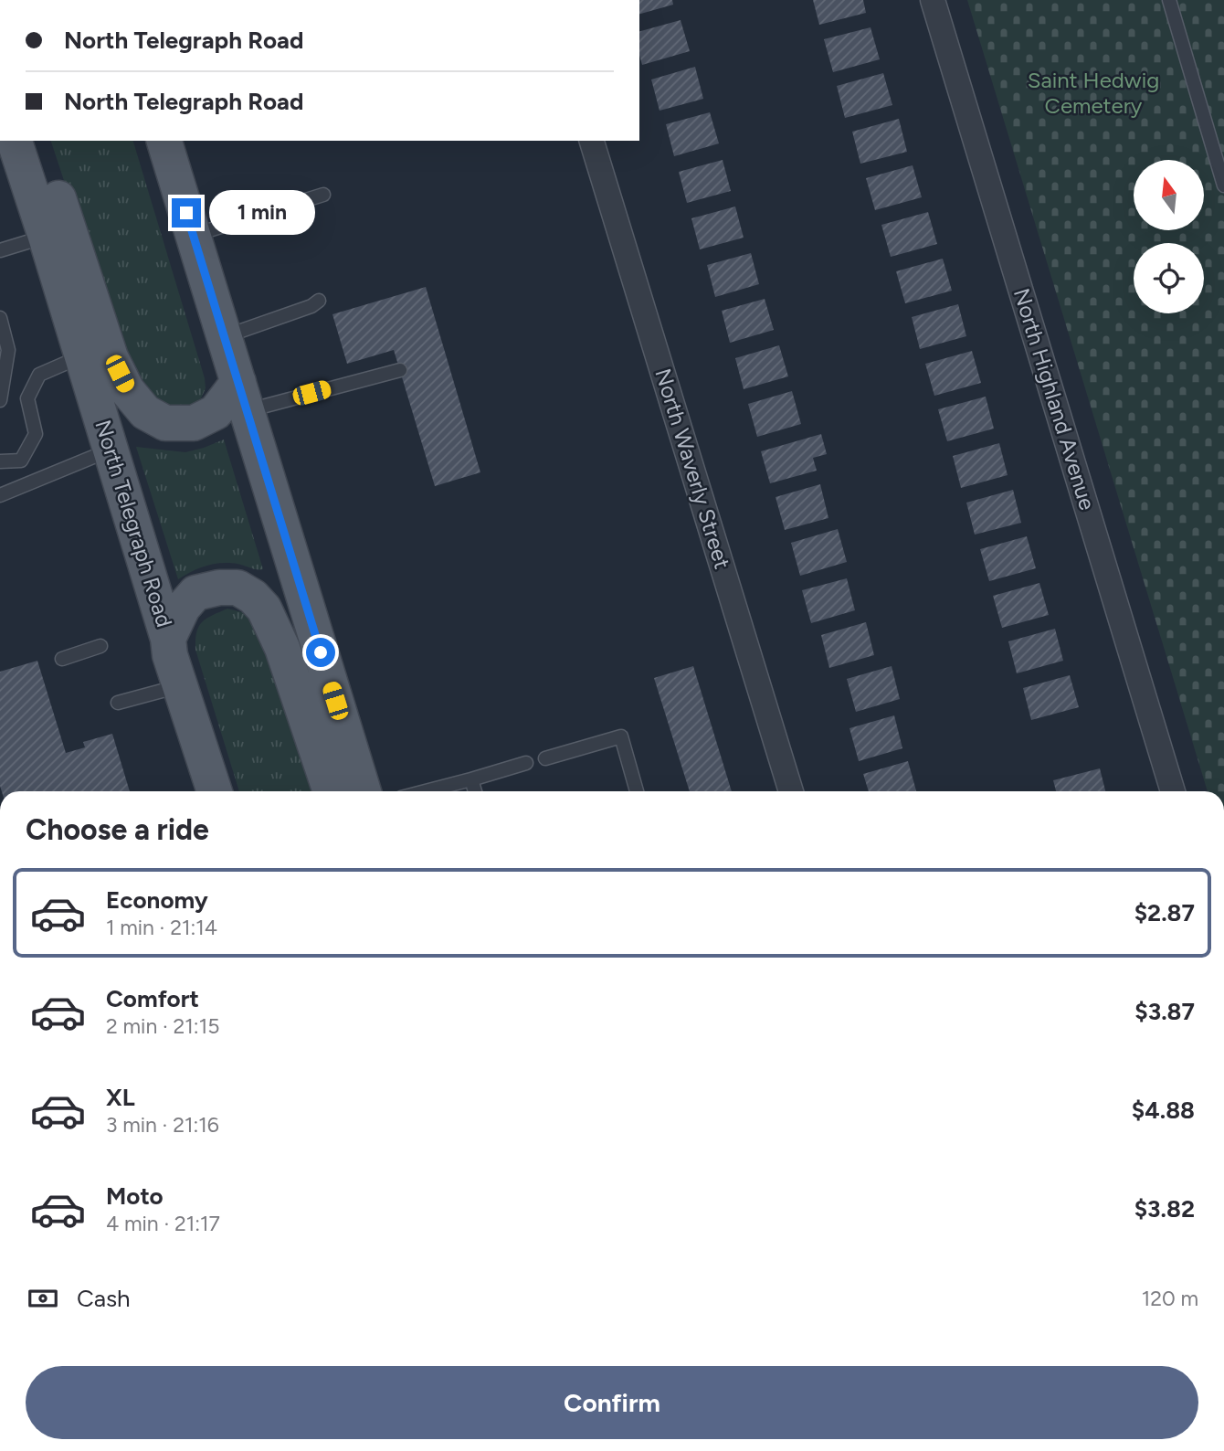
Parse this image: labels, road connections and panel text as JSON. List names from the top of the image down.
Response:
{
  "streets": {
    "main road": ["North Telegraph Road"],
    "street": ["North Highland Avenue", "North Waverly Street"]
  },
  "parks": ["Saint Hedwig Cemetery"],
  "north": "top",
  "page": {
    "banner": ["North Telegraph Road", "North Telegraph Road"],
    "bubble": "1 min",
    "heading": "Choose a ride",
    "list": [
      {
        "name": "Economy",
        "note": "1 min · 21:14",
        "value": "$2.87"
      },
      {
        "name": "Comfort",
        "note": "2 min · 21:15",
        "value": "$3.87"
      },
      {
        "name": "XL",
        "note": "3 min · 21:16",
        "value": "$4.88"
      },
      {
        "name": "Moto",
        "note": "4 min · 21:17",
        "value": "$3.82"
      }
    ],
    "pay": ["Cash", "120 m"],
    "buttons": "Confirm"
  }
}
